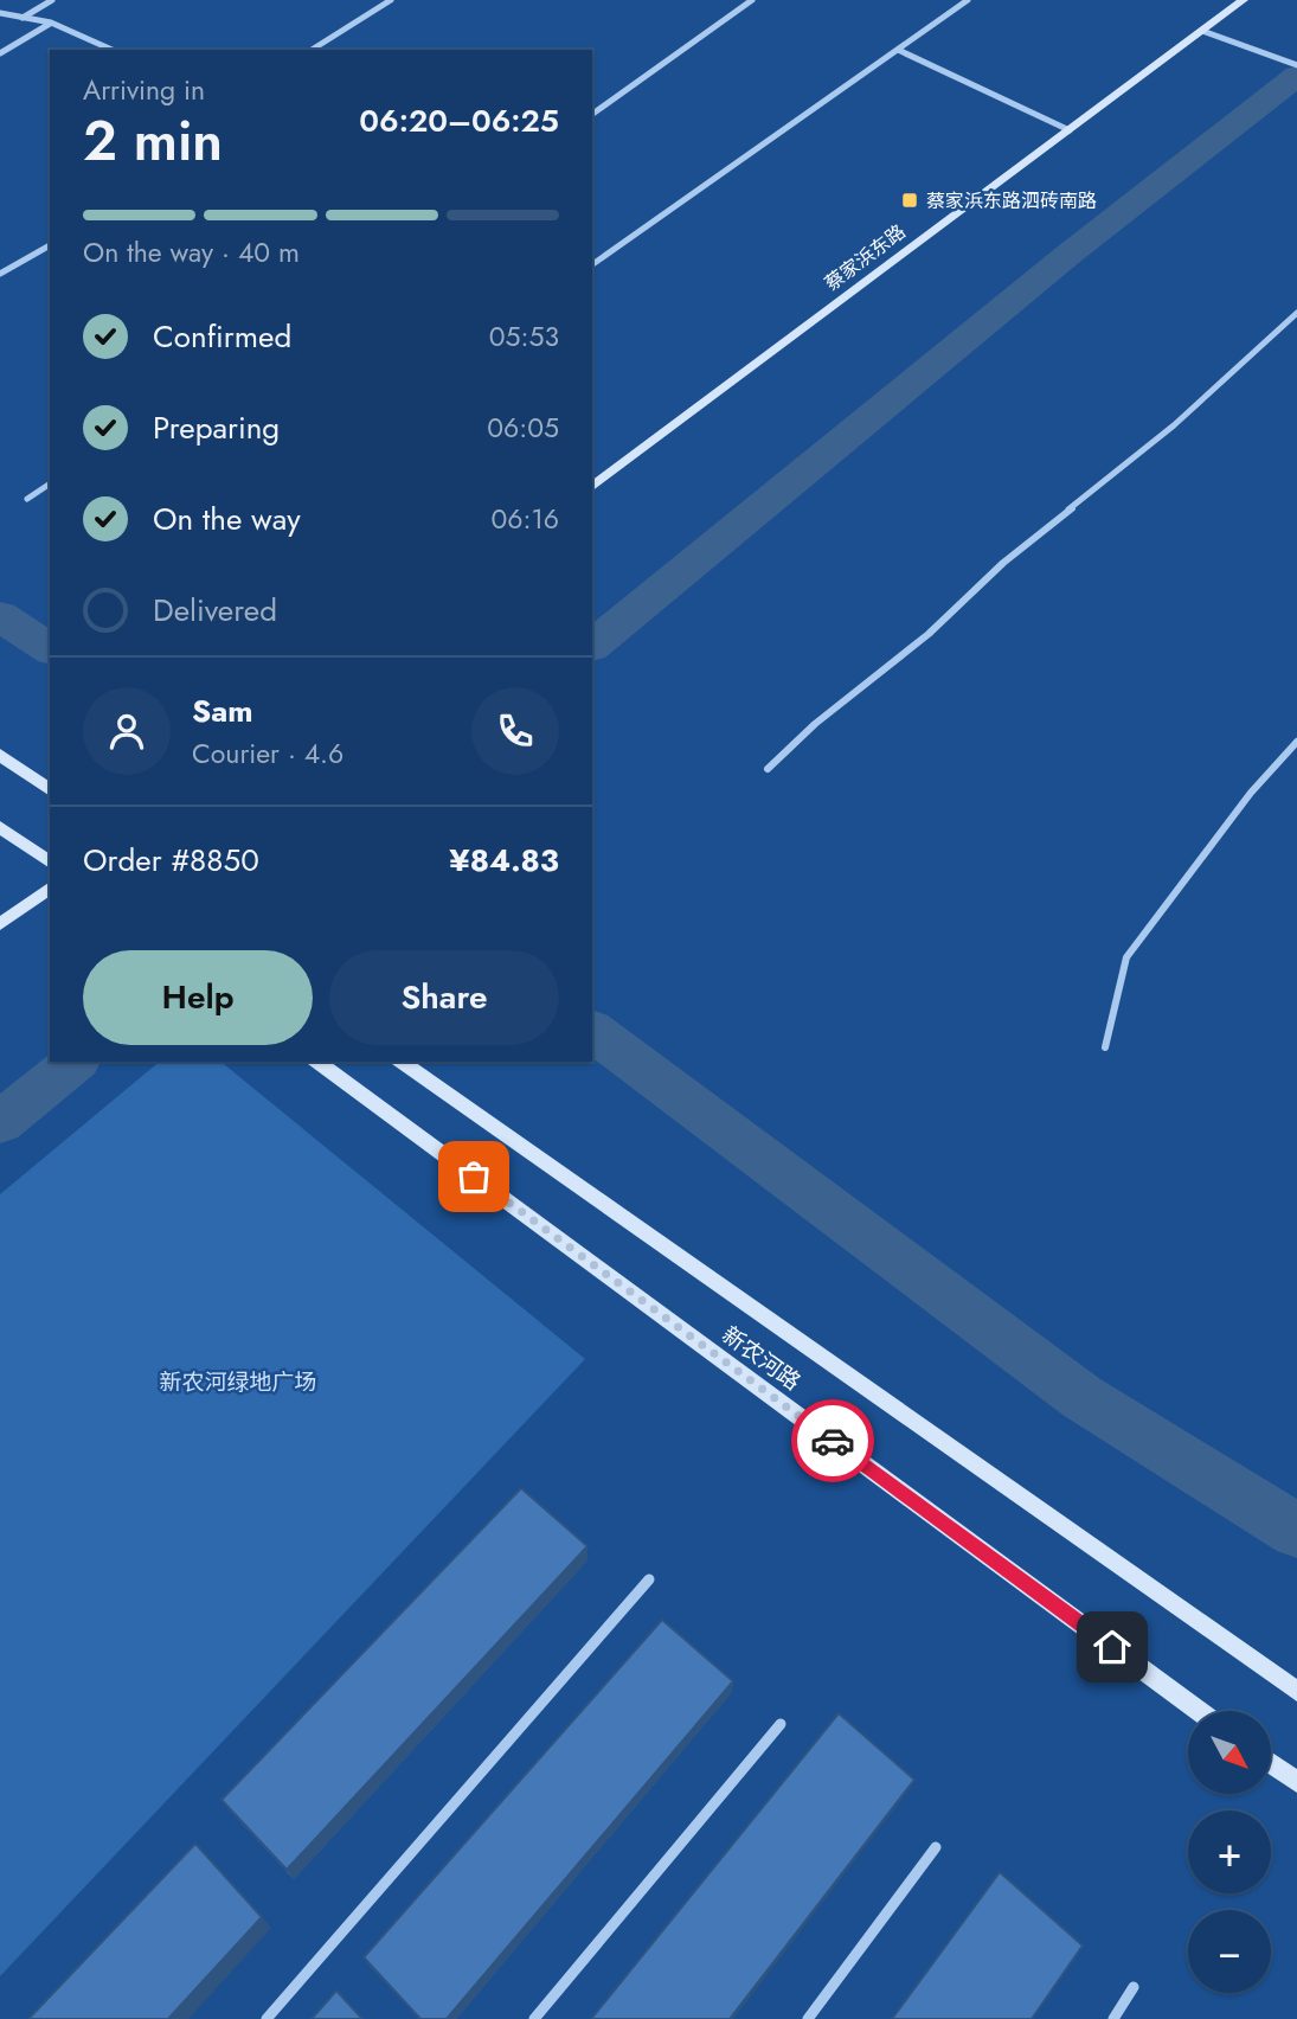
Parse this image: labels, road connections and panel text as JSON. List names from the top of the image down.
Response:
{
  "streets": {
    "street": ["蔡家浜东路", "新农河路"]
  },
  "parks": ["新农河绿地广场"],
  "places": {
    "transit": ["蔡家浜东路泗砖南路"]
  },
  "north": "bottom right",
  "page": {
    "heading": ["2 min", "Arriving in", "06:20–06:25"],
    "panel": [
      "Sam",
      "Courier · 4.6",
      "Order #8850",
      "¥84.83"
    ],
    "bar": "On the way · 40 m",
    "list": [
      ["Confirmed", "05:53"],
      ["Preparing", "06:05"],
      ["On the way", "06:16"],
      "Delivered"
    ],
    "buttons": ["Help", "Share"],
    "map_buttons": ["+", "−"]
  }
}
